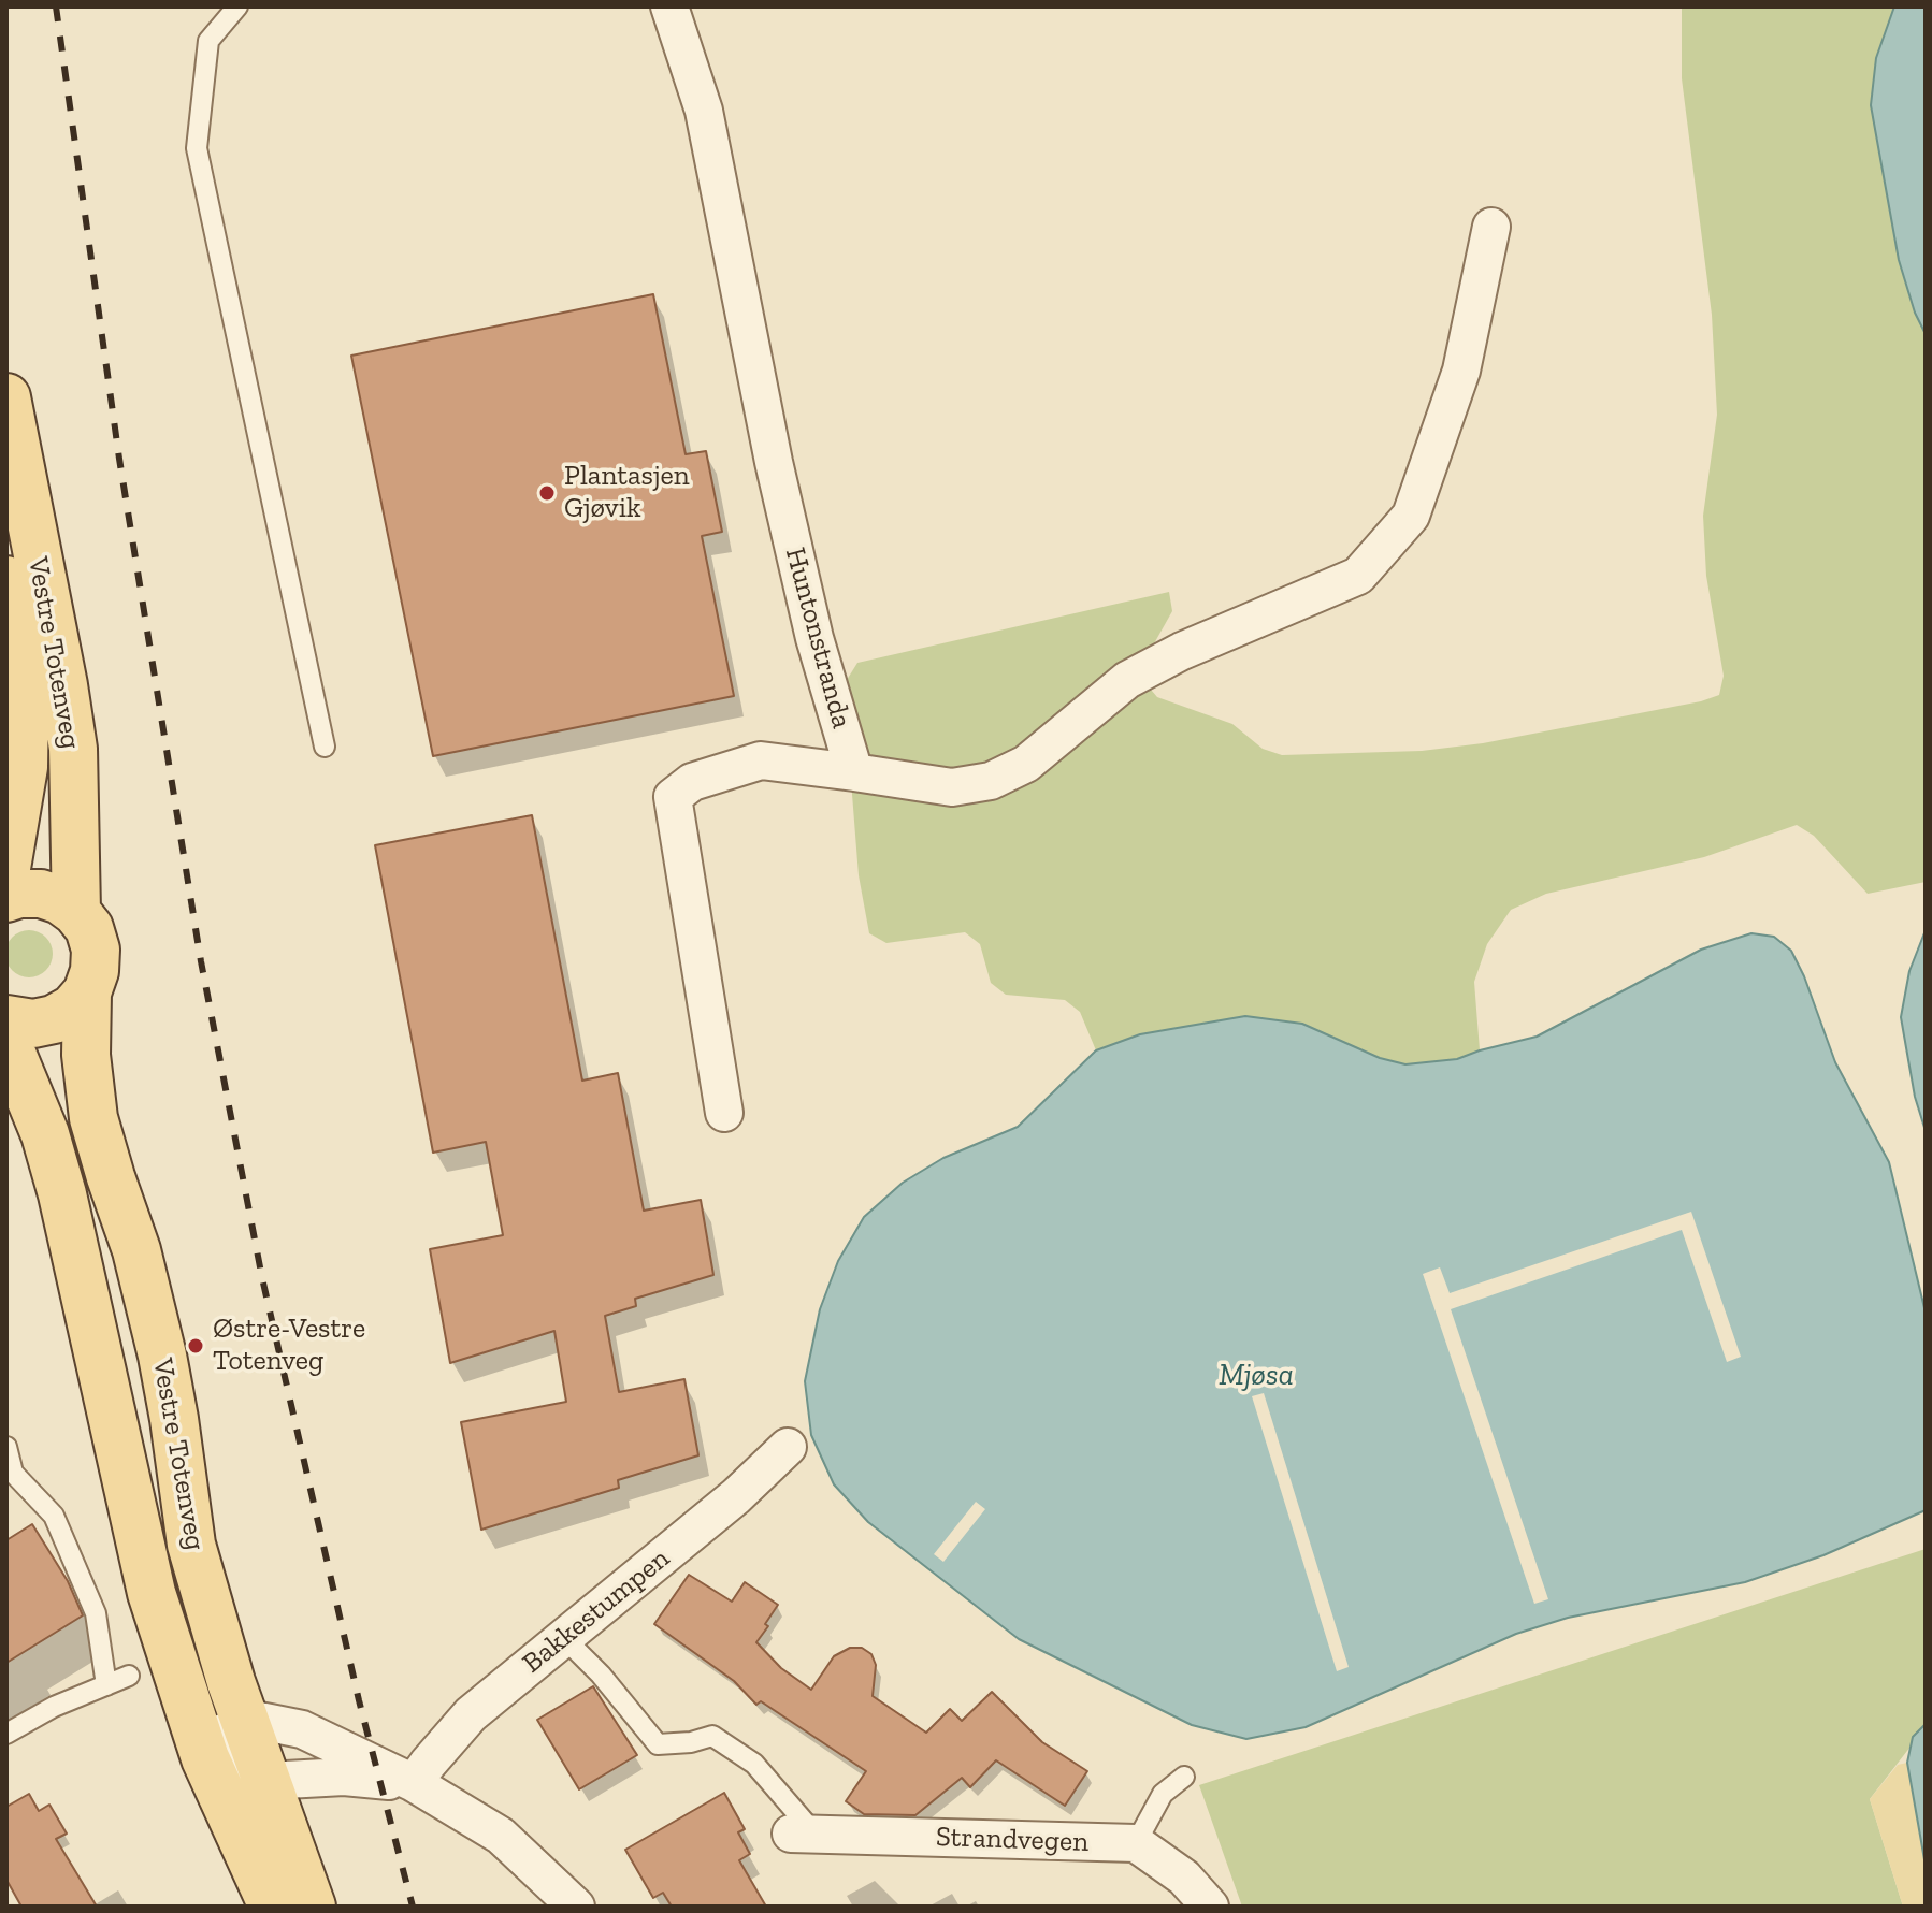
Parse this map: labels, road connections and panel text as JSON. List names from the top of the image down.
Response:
{
  "streets": {
    "main road": ["Vestre Totenveg"],
    "street": ["Huntonstranda", "Bakkestumpen", "Strandvegen"]
  },
  "water": ["Mjøsa"],
  "places": ["Plantasjen Gjøvik", "Østre-Vestre Totenveg"]
}
